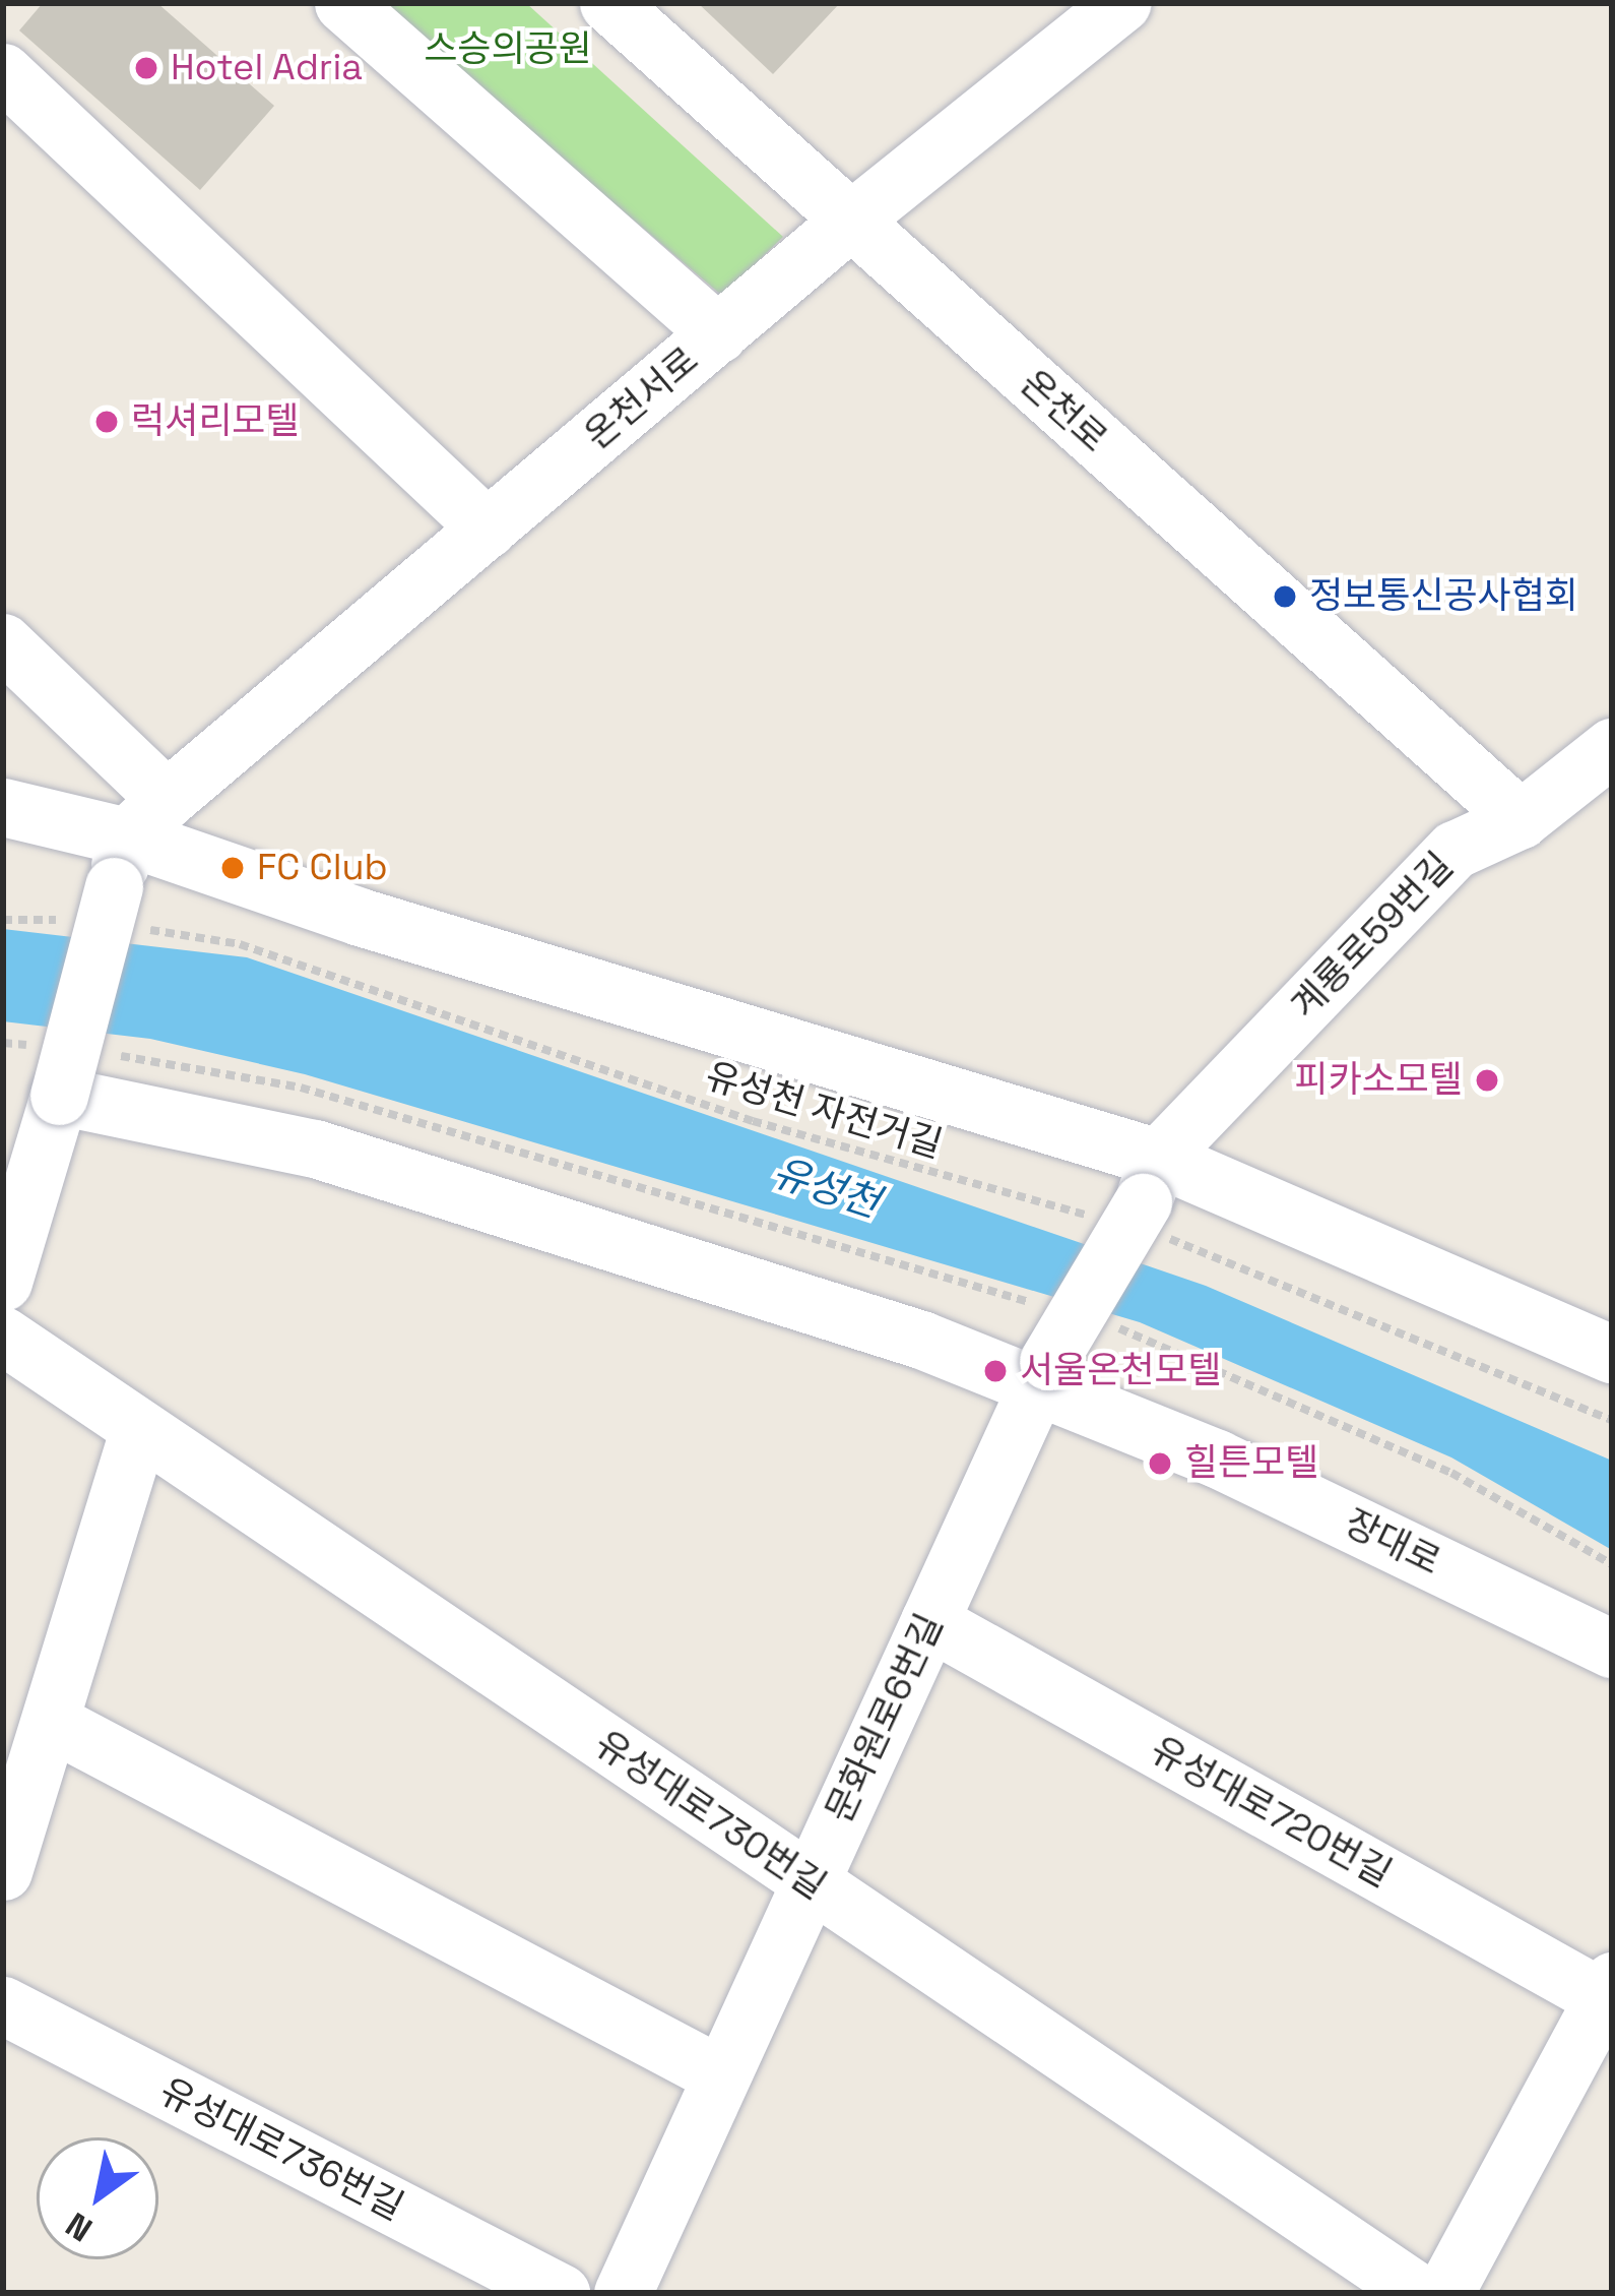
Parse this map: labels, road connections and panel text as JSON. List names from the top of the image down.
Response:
{
  "streets": {
    "street": [
      "온천서로",
      "온천로",
      "계룡로59번길",
      "장대로",
      "문화원로6번길",
      "유성대로720번길",
      "유성대로730번길",
      "유성대로736번길"
    ],
    "path": ["유성천 자전거길"]
  },
  "crossings": [
    ["온천서로", "온천로"],
    ["온천서로", "유성천 자전거길"],
    ["온천로", "계룡로59번길"],
    ["계룡로59번길", "유성천 자전거길"],
    ["계룡로59번길", "장대로"],
    ["계룡로59번길", "문화원로6번길"],
    ["장대로", "문화원로6번길"],
    ["문화원로6번길", "유성대로720번길"],
    ["문화원로6번길", "유성대로730번길"]
  ],
  "water": ["유성천"],
  "parks": ["스승의공원"],
  "places": [
    "Hotel Adria",
    "럭셔리모텔",
    "정보통신공사협회",
    "FC Club",
    "피카소모텔",
    "서울온천모텔",
    "힐튼모텔"
  ],
  "north": "bottom left"
}
